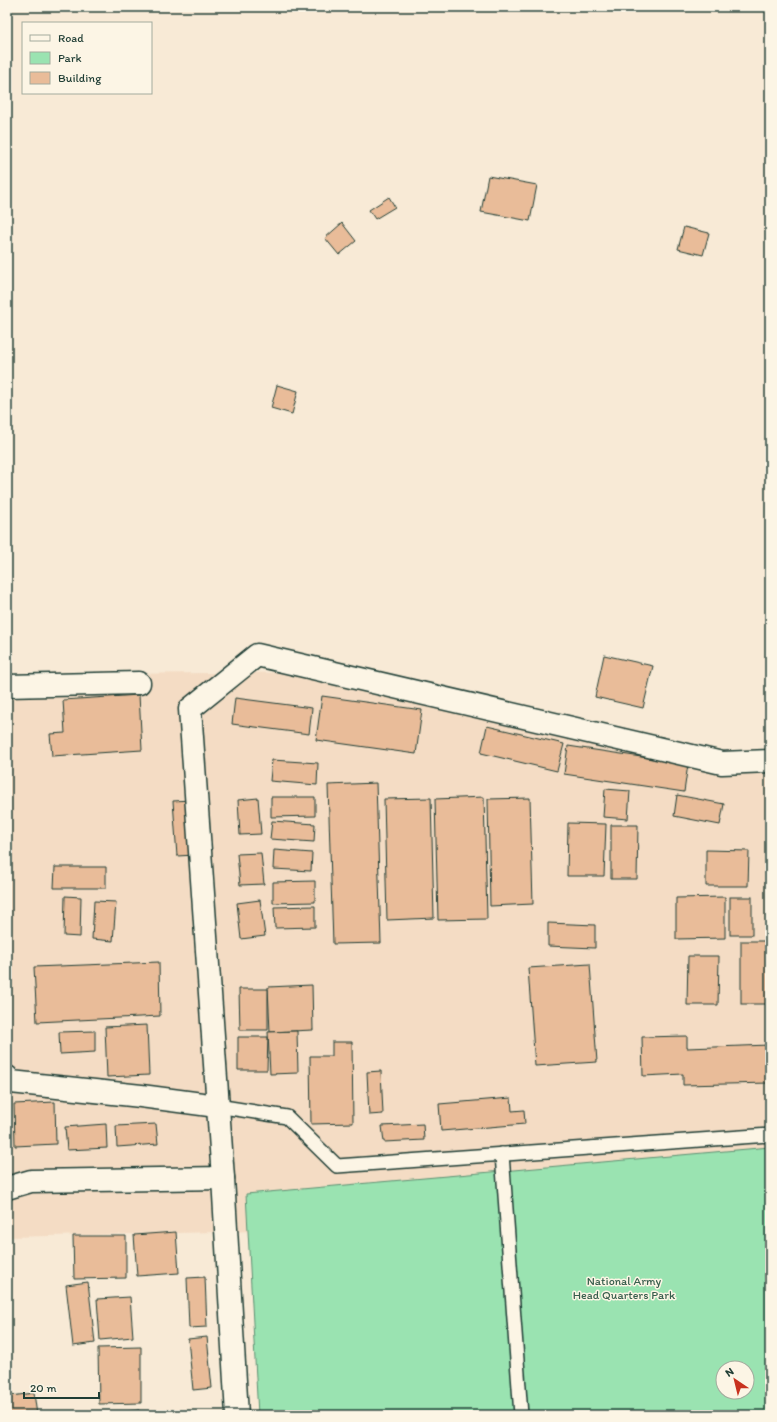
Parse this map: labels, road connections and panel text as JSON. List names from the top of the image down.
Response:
{
  "parks": ["National Army Head Quarters Park"],
  "legend": ["Road", "Park", "Building"],
  "scale_bar": "20 m",
  "north": "top left"
}
